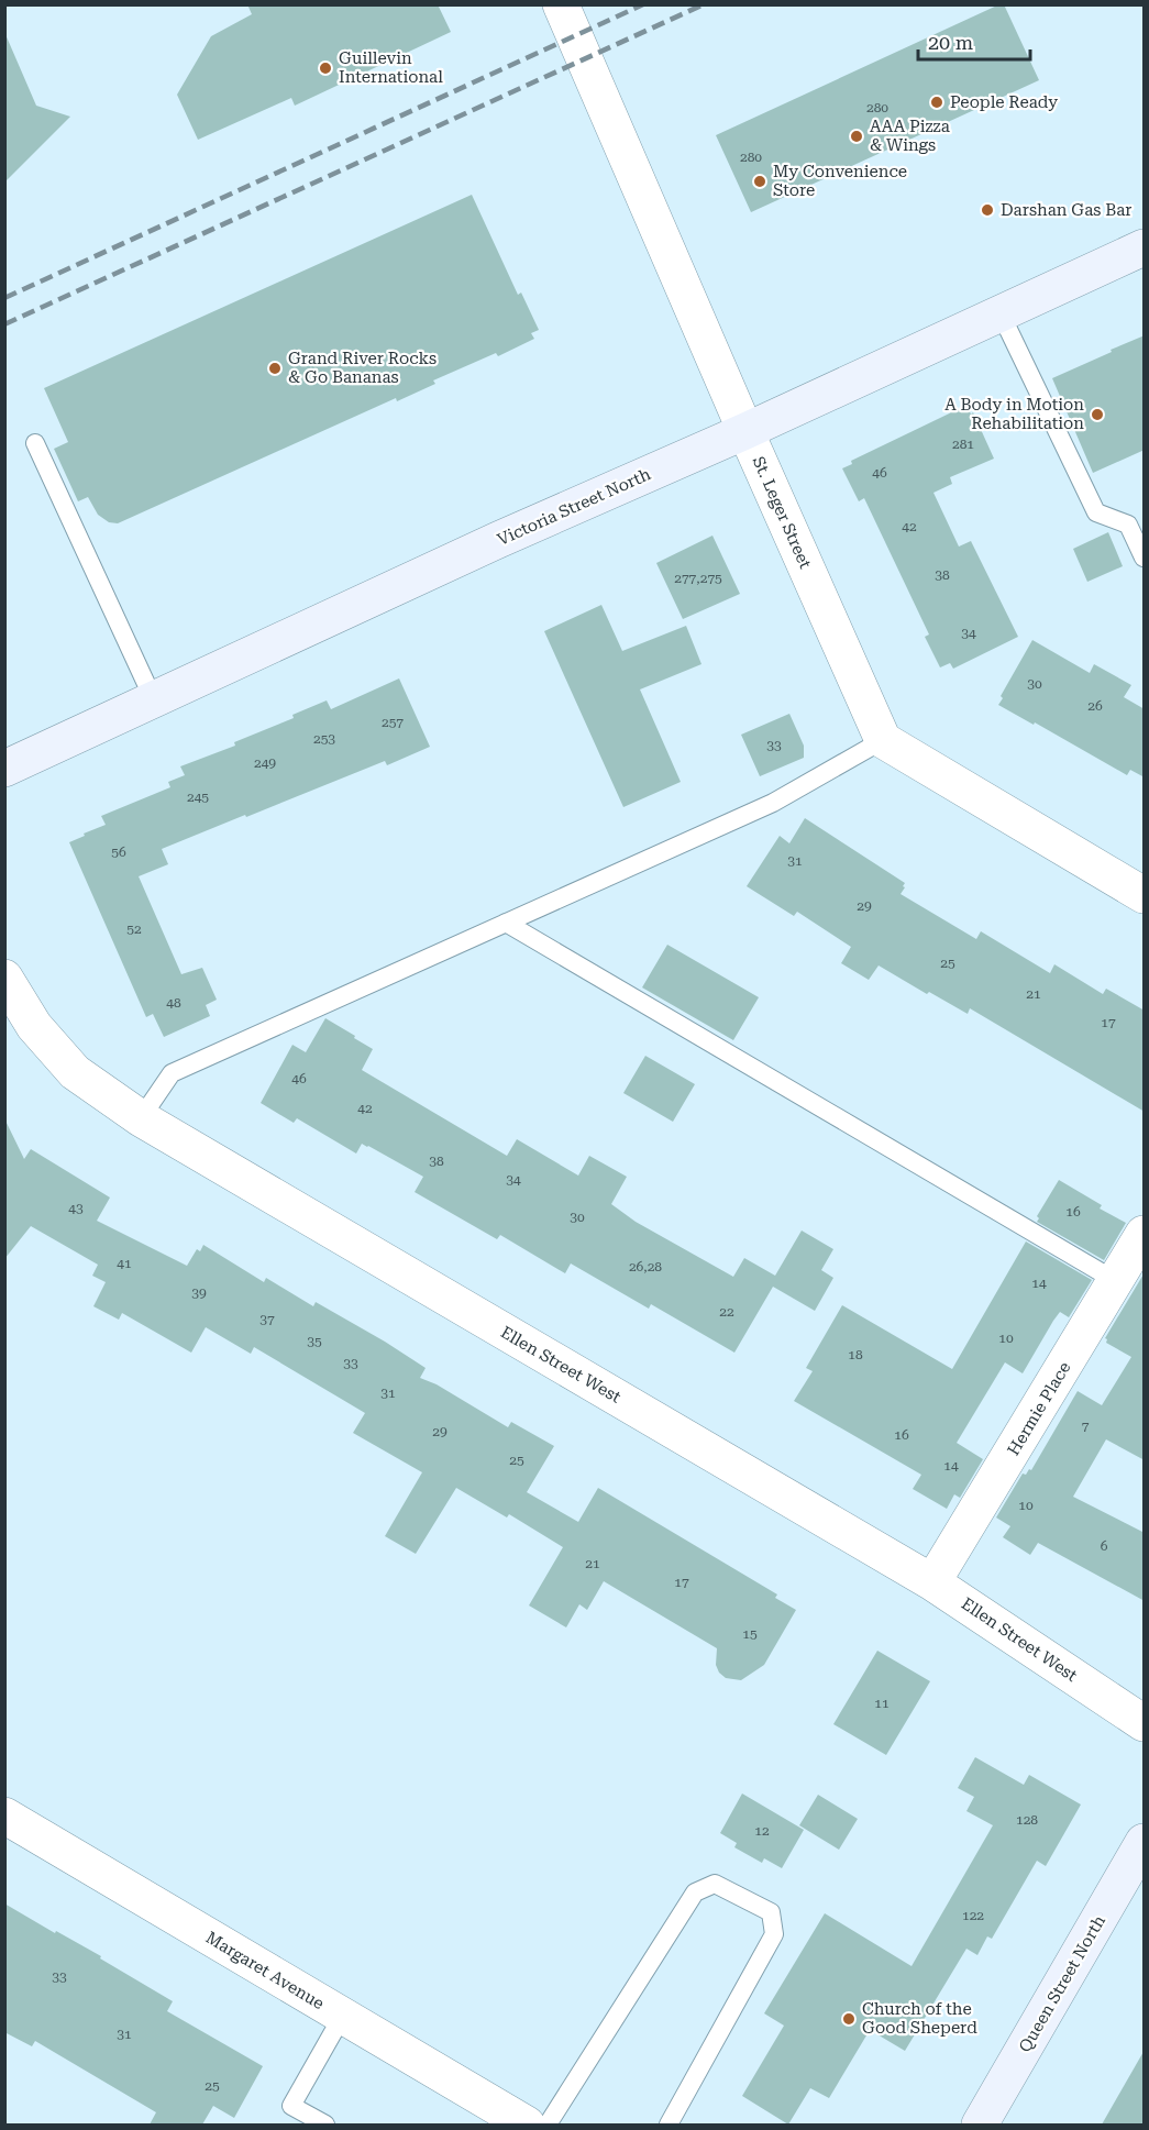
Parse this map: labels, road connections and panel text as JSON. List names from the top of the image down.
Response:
{
  "streets": {
    "main road": ["Victoria Street North", "Queen Street North"],
    "street": [
      "St. Leger Street",
      "Ellen Street West",
      "Hermie Place",
      "Margaret Avenue"
    ]
  },
  "crossings": [
    ["Victoria Street North", "St. Leger Street"],
    ["Ellen Street West", "Hermie Place"]
  ],
  "places": [
    "Guillevin International",
    "People Ready",
    "AAA Pizza & Wings",
    "My Convenience Store",
    "Darshan Gas Bar",
    "Grand River Rocks & Go Bananas",
    "A Body in Motion Rehabilitation",
    "Church of the Good Sheperd"
  ],
  "house_numbers": [
    "280",
    "280",
    "281",
    "46",
    "42",
    "38",
    "277,275",
    "34",
    "30",
    "26",
    "257",
    "253",
    "33",
    "249",
    "245",
    "56",
    "31",
    "29",
    "52",
    "25",
    "21",
    "48",
    "17",
    "46",
    "42",
    "38",
    "34",
    "43",
    "16",
    "30",
    "41",
    "26,28",
    "14",
    "39",
    "22",
    "37",
    "10",
    "35",
    "18",
    "33",
    "31",
    "7",
    "29",
    "16",
    "25",
    "14",
    "10",
    "6",
    "21",
    "17",
    "15",
    "11",
    "128",
    "12",
    "122",
    "33",
    "31",
    "25"
  ],
  "scale_bar": "20 m"
}
